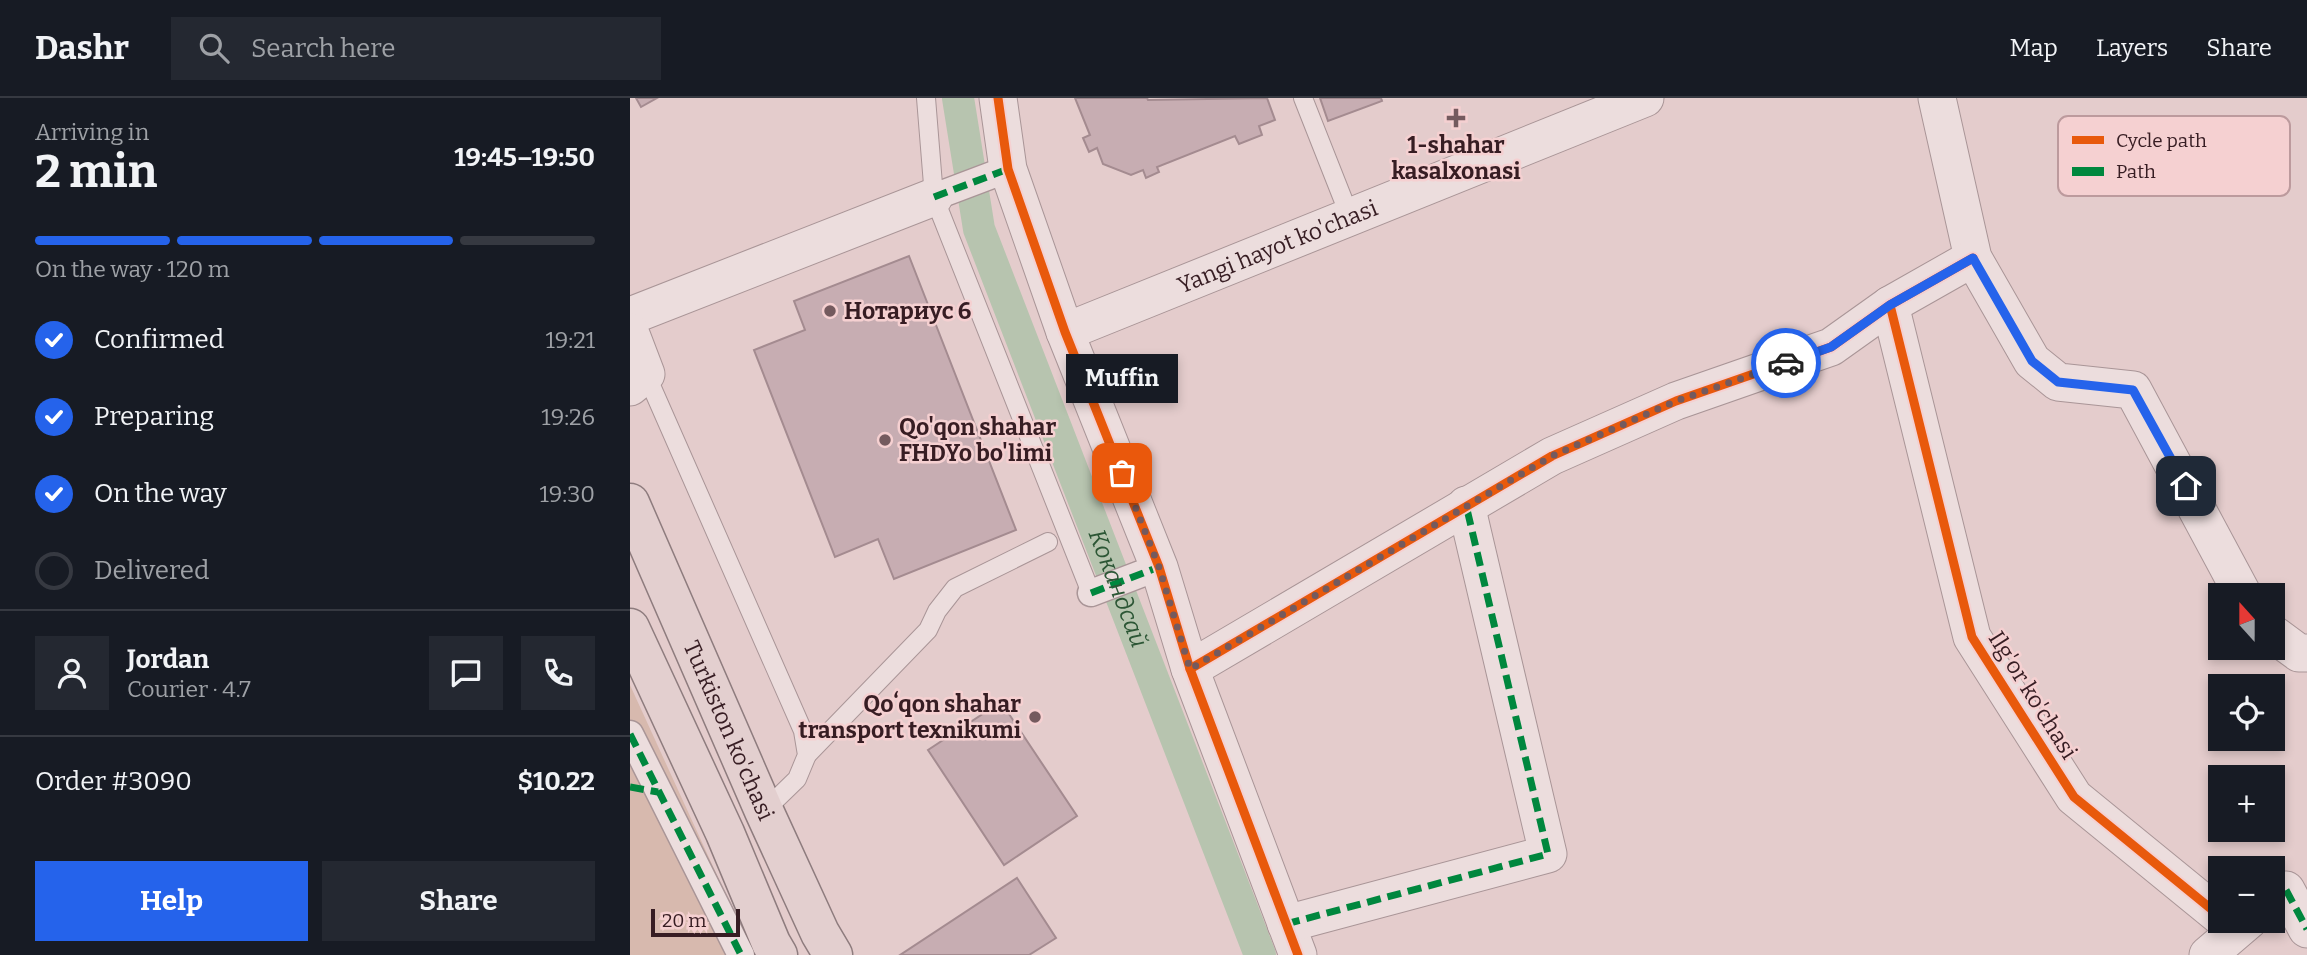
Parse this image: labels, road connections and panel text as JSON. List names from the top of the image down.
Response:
{
  "streets": {
    "main road": ["Turkiston ko'chasi"],
    "street": ["Yangi hayot ko'chasi", "Ilg'or ko'chasi"]
  },
  "water": ["Кокандсай"],
  "places": {
    "health": ["1-shahar kasalxonasi"],
    "other": [
      "Нотариус 6",
      "Qo'qon shahar FHDYo bo'limi",
      "Muffin",
      "Qoʻqon shahar transport texnikumi"
    ]
  },
  "legend": ["Cycle path", "Path"],
  "scale_bar": "20 m",
  "north": "top",
  "page": {
    "header": "Dashr",
    "search": "Search here",
    "nav": ["Map", "Layers", "Share"],
    "heading": ["2 min", "Arriving in", "19:45–19:50"],
    "panel": [
      "Jordan",
      "Courier · 4.7",
      "Order #3090",
      "$10.22"
    ],
    "bar": "On the way · 120 m",
    "list": [
      ["Confirmed", "19:21"],
      ["Preparing", "19:26"],
      ["On the way", "19:30"],
      "Delivered"
    ],
    "bubble": "Muffin",
    "map_buttons": ["+", "−"],
    "buttons": ["Help", "Share"],
    "scale": "20 m"
  }
}
